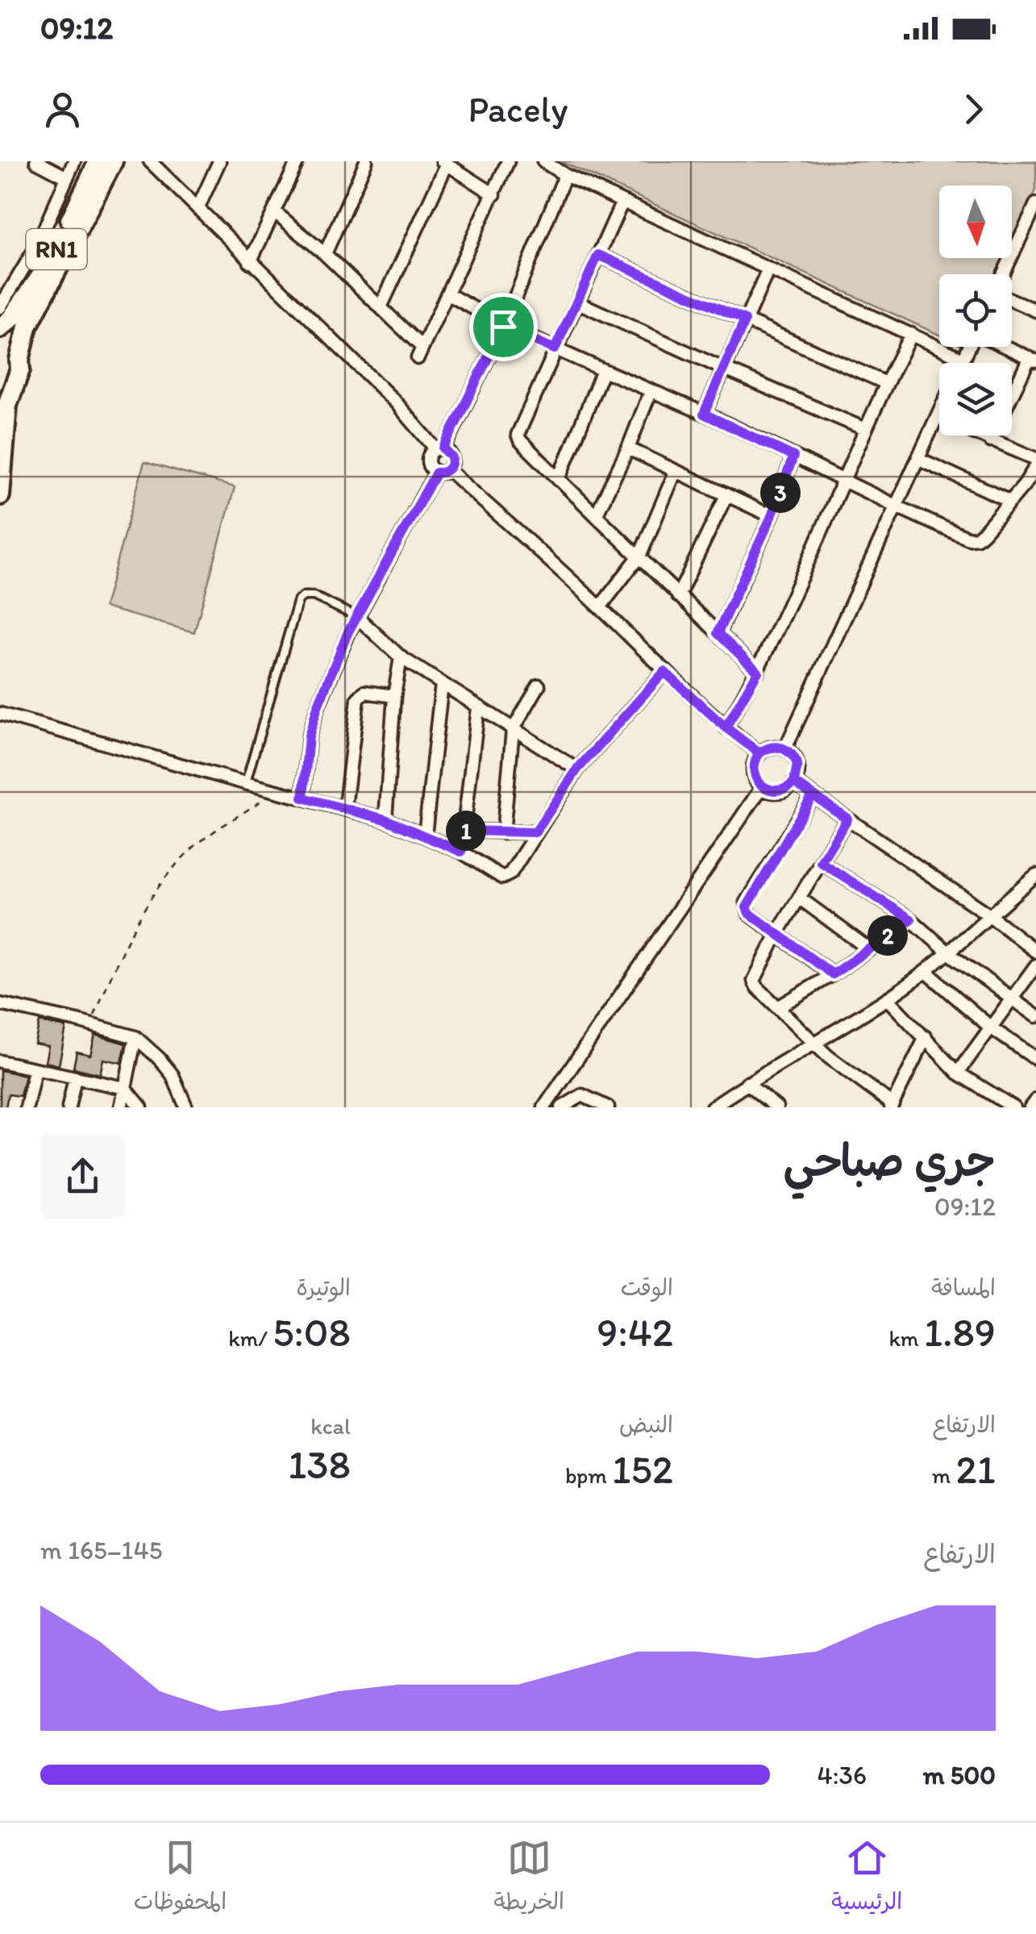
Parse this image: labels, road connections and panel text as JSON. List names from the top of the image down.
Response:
{
  "streets": {
    "main road": ["RN1"]
  },
  "north": "bottom",
  "page": {
    "status": "09:12",
    "header": "Pacely",
    "pins": ["3", "1", "2"],
    "heading": ["جري صباحي", "09:12"],
    "stats": [
      ["المسافة", "1.89 km"],
      ["الوقت", "9:42"],
      ["الوتيرة", "5:08 /km"],
      ["الارتفاع", "21 m"],
      ["النبض", "152 bpm"],
      ["kcal", "138"]
    ],
    "chart": ["الارتفاع", "145–165 m"],
    "list": [
      {
        "name": "500 m",
        "note": "4:36"
      }
    ],
    "tabs": ["الرئيسية", "الخريطة", "المحفوظات"]
  }
}
